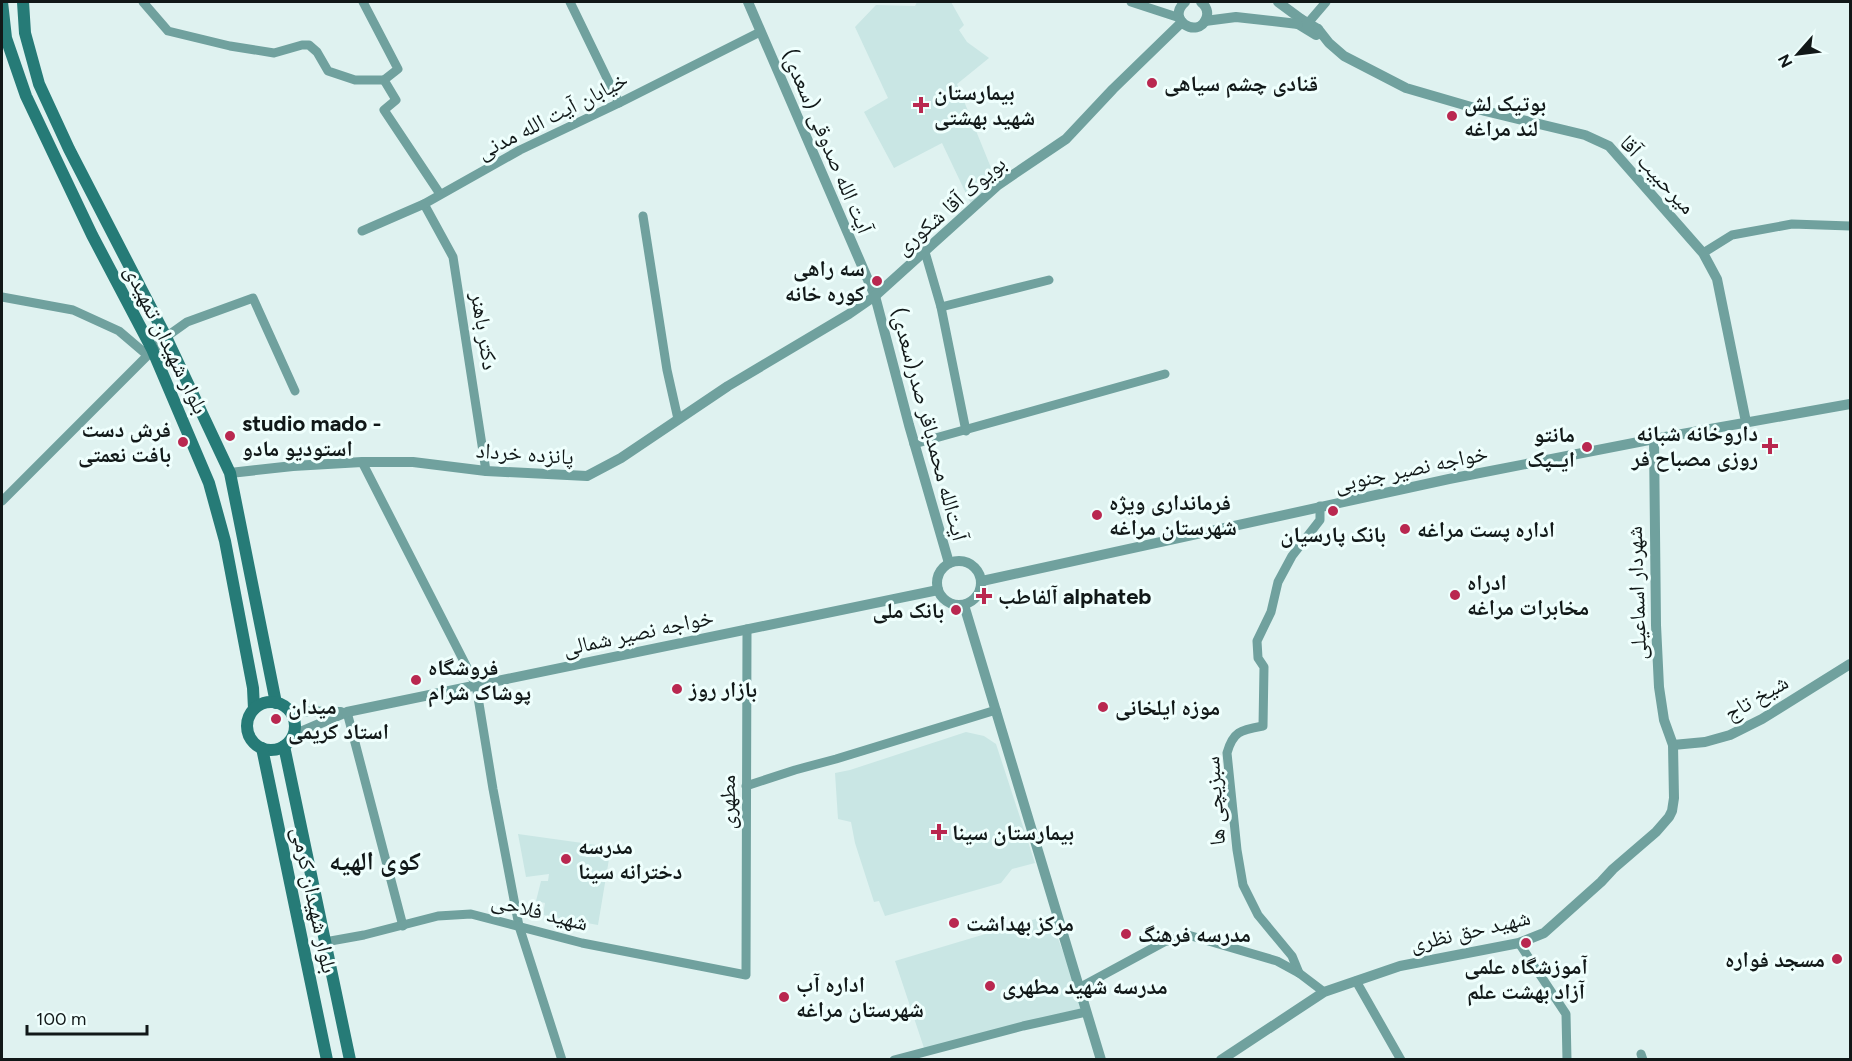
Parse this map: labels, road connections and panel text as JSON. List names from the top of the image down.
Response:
{
  "streets": {
    "main road": ["بلوار شهیدان تمهیدی", "بلوار شهیدان کرمی"],
    "street": [
      "خیابان آیت الله مدنی",
      "آیت الله صدوقی (سعدی)",
      "میرحبیب آقا",
      "بویوک آقا شکوری",
      "دکتر باهنر",
      "آیت‌الله محمدباقر صدر(سعدی)",
      "پانزده خرداد",
      "خواجه نصیر جنوبی",
      "شهردار اسماعیلی",
      "خواجه نصیر شمالی",
      "شیخ تاج",
      "سبزیچی ها",
      "مطهری",
      "شهید فلاحی",
      "شهید حق نظری"
    ]
  },
  "crossings": [
    ["خیابان آیت الله مدنی", "آیت الله صدوقی (سعدی)"],
    ["خیابان آیت الله مدنی", "دکتر باهنر"],
    ["آیت الله صدوقی (سعدی)", "بویوک آقا شکوری"],
    ["آیت الله صدوقی (سعدی)", "آیت‌الله محمدباقر صدر(سعدی)"],
    ["آیت الله صدوقی (سعدی)", "پانزده خرداد"],
    ["میرحبیب آقا", "خواجه نصیر جنوبی"],
    ["بویوک آقا شکوری", "آیت‌الله محمدباقر صدر(سعدی)"],
    ["بویوک آقا شکوری", "پانزده خرداد"],
    ["دکتر باهنر", "پانزده خرداد"],
    ["بلوار شهیدان تمهیدی", "پانزده خرداد"],
    ["بلوار شهیدان تمهیدی", "بلوار شهیدان کرمی"],
    ["آیت‌الله محمدباقر صدر(سعدی)", "پانزده خرداد"],
    ["آیت‌الله محمدباقر صدر(سعدی)", "خواجه نصیر جنوبی"],
    ["آیت‌الله محمدباقر صدر(سعدی)", "خواجه نصیر شمالی"],
    ["خواجه نصیر جنوبی", "شهردار اسماعیلی"],
    ["خواجه نصیر جنوبی", "خواجه نصیر شمالی"],
    ["خواجه نصیر جنوبی", "سبزیچی ها"],
    ["شهردار اسماعیلی", "شیخ تاج"],
    ["شهردار اسماعیلی", "شهید حق نظری"],
    ["خواجه نصیر شمالی", "مطهری"],
    ["شیخ تاج", "شهید حق نظری"],
    ["مطهری", "شهید فلاحی"],
    ["بلوار شهیدان کرمی", "شهید فلاحی"]
  ],
  "districts": ["کوی الهیه"],
  "places": {
    "other": [
      "قنادی چشم سیاهی",
      "بوتیک لش لند مراغه",
      "سه راهی کوره خانه",
      "studio mado - استودیو مادو",
      "فرش دست بافت نعمتی",
      "مانتو ایــپک",
      "بانک پارسیان",
      "فرمانداری ویژه شهرستان مراغه",
      "اداره پست مراغه",
      "ادراه مخابرات مراغه",
      "بانک ملی",
      "فروشگاه پوشاک شرام",
      "بازار روز",
      "موزه ایلخانی",
      "میدان استاد کریمی",
      "مدرسه دخترانه سینا",
      "مرکز بهداشت",
      "مدرسه فرهنگ",
      "آموزشگاه علمی آزاد بهشت علم",
      "مسجد فواره",
      "مدرسه شهید مطهری",
      "اداره آب شهرستان مراغه"
    ],
    "health": [
      "بیمارستان شهید بهشتی",
      "داروخانه شبانه روزی مصباح فر",
      "آلفاطب alphateb",
      "بیمارستان سینا"
    ]
  },
  "scale_bar": "100 m",
  "north": "bottom left"
}
